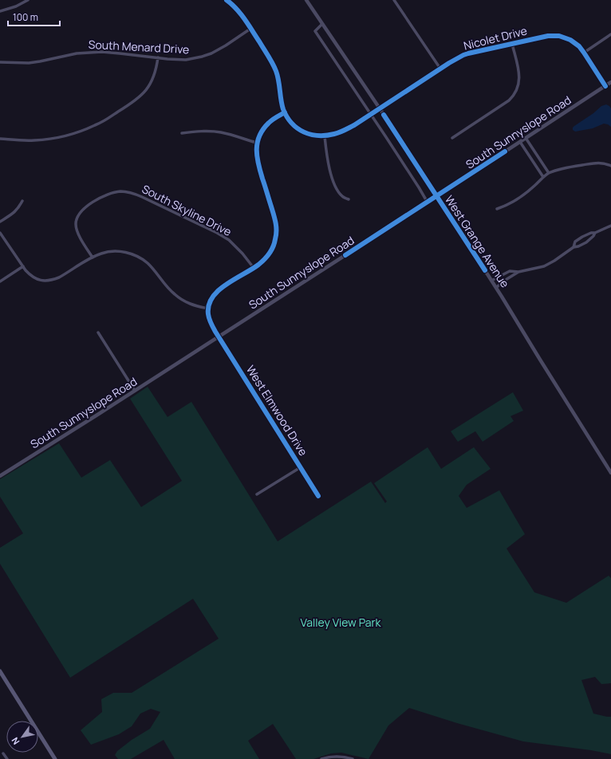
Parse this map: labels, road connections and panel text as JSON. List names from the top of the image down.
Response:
{
  "streets": {
    "street": [
      "Nicolet Drive",
      "South Menard Drive",
      "South Sunnyslope Road",
      "South Skyline Drive",
      "West Grange Avenue",
      "West Elmwood Drive"
    ]
  },
  "crossings": [
    ["Nicolet Drive", "South Sunnyslope Road"],
    ["Nicolet Drive", "West Grange Avenue"],
    ["South Sunnyslope Road", "West Grange Avenue"],
    ["South Sunnyslope Road", "West Elmwood Drive"]
  ],
  "parks": ["Valley View Park"],
  "scale_bar": "100 m",
  "north": "bottom left"
}
